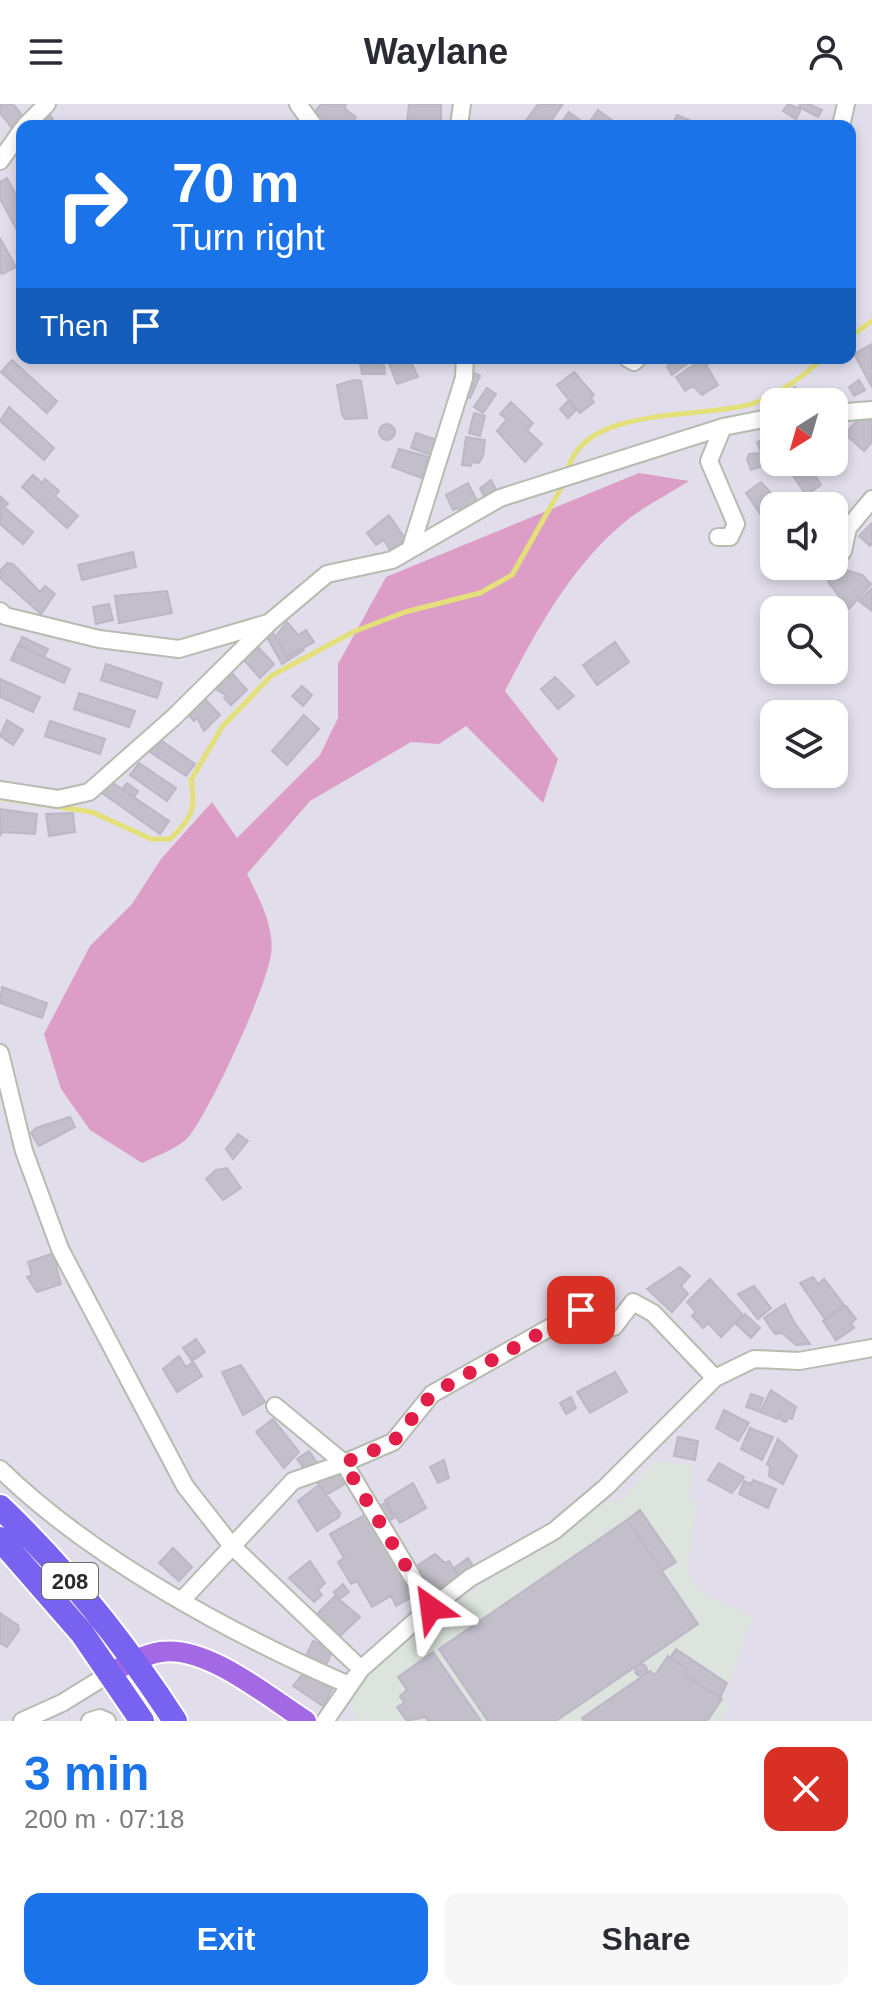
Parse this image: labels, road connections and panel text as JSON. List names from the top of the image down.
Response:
{
  "streets": {
    "highway": ["208"]
  },
  "north": "bottom left",
  "page": {
    "header": "Waylane",
    "turn": ["70 m", "Turn right"],
    "then": "Then",
    "heading": ["3 min", "200 m · 07:18"],
    "buttons": ["Exit", "Share"]
  }
}
